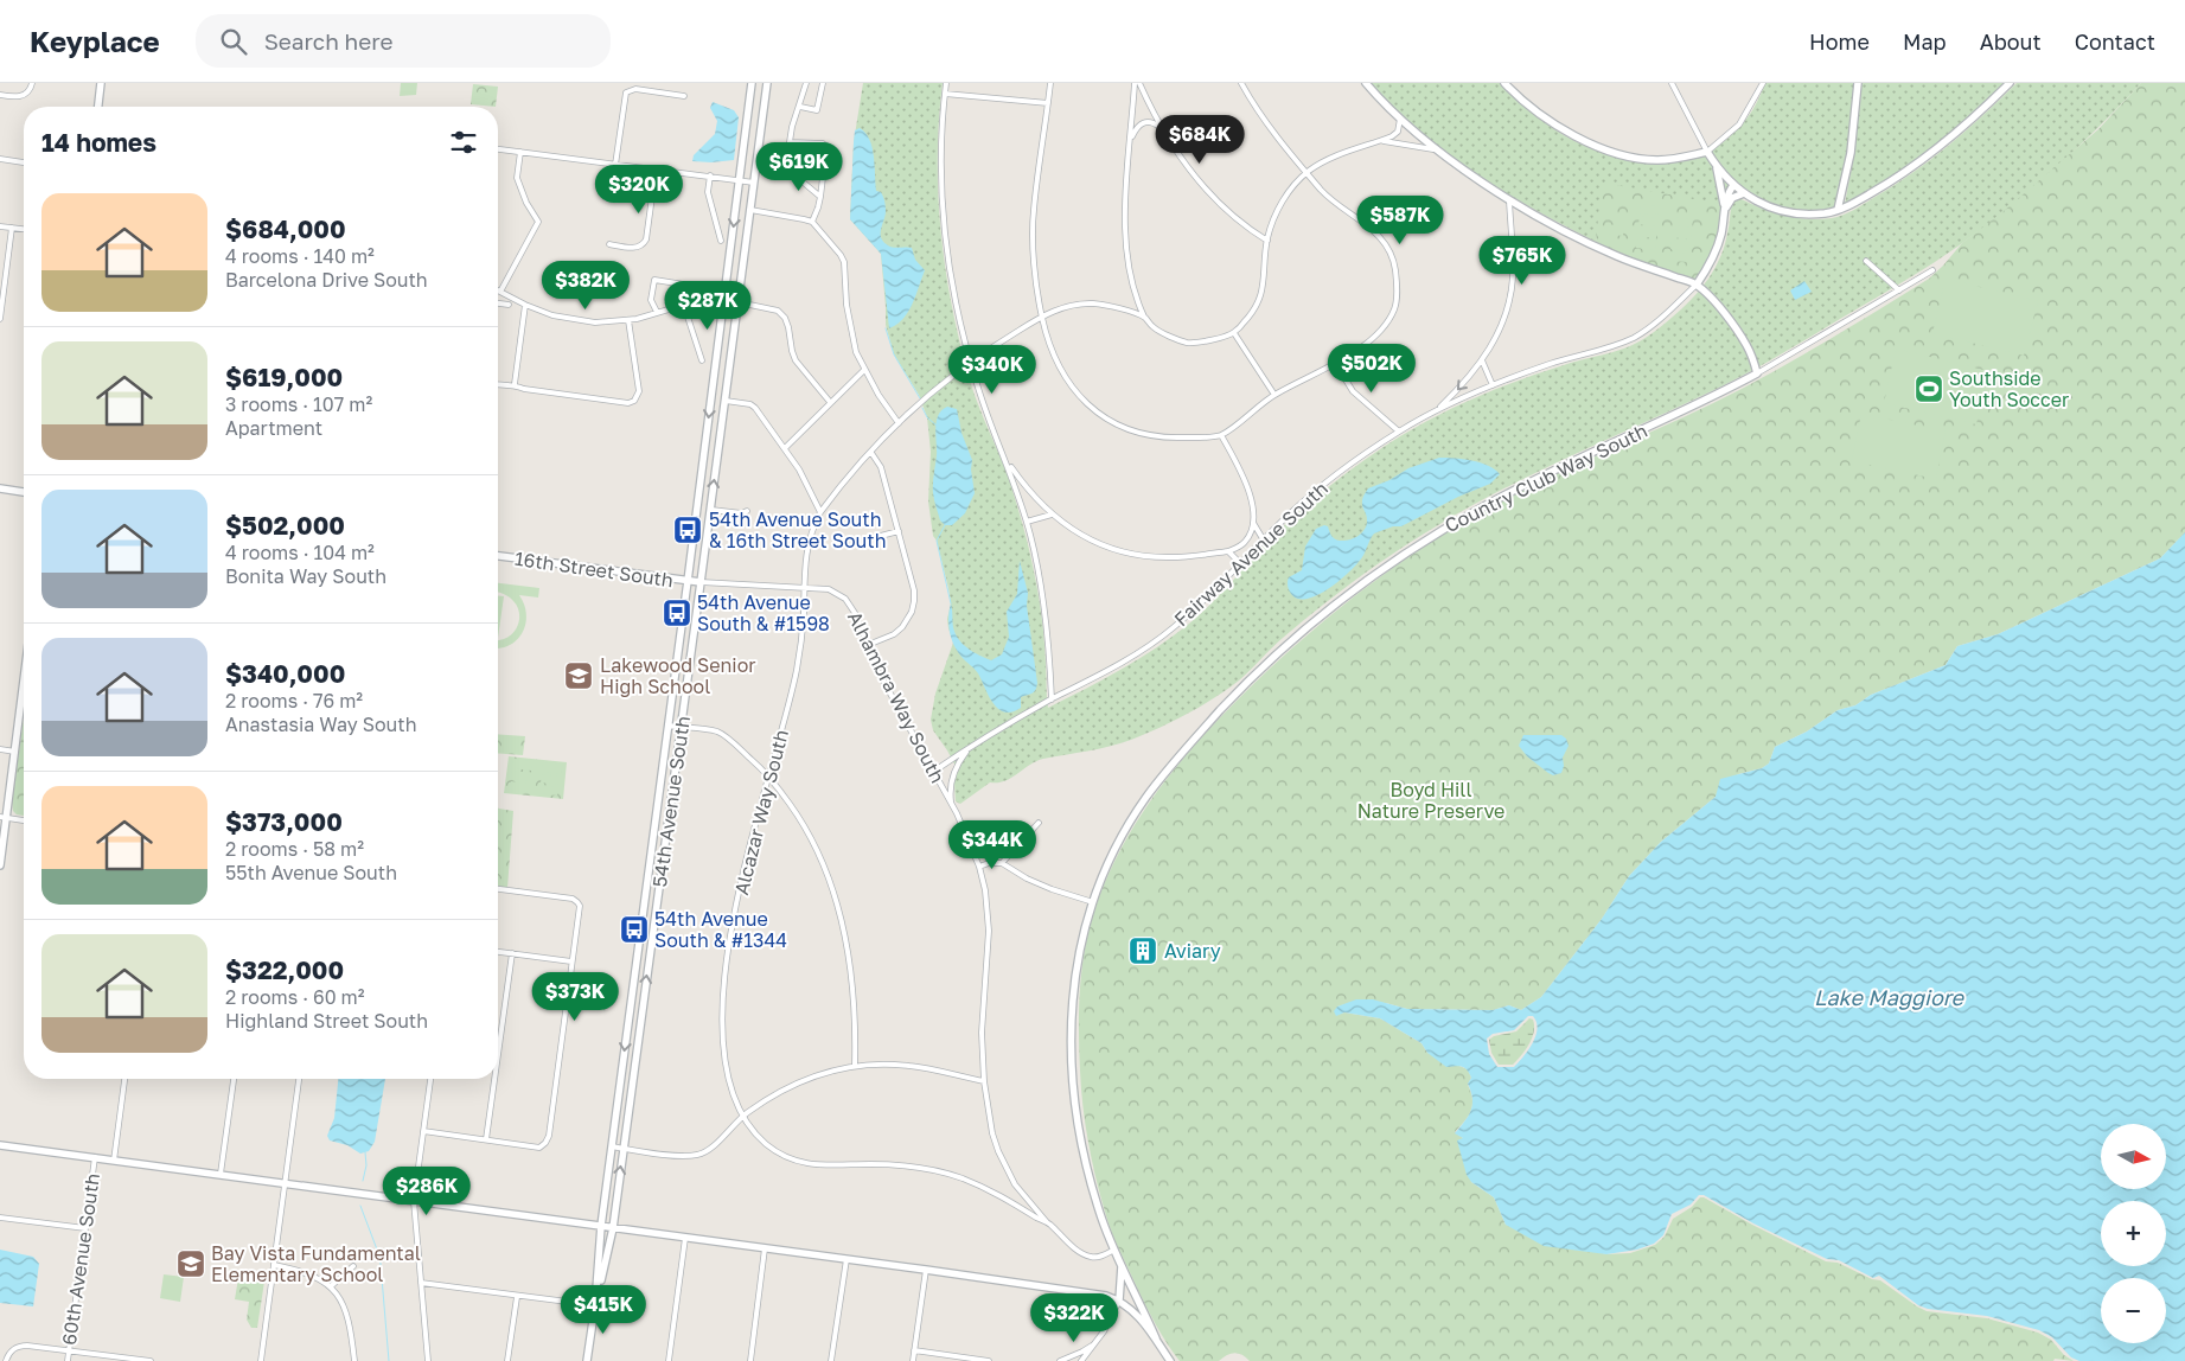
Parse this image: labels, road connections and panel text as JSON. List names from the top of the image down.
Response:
{
  "streets": {
    "street": [
      "Country Club Way South",
      "Fairway Avenue South",
      "16th Street South",
      "Alhambra Way South",
      "54th Avenue South",
      "Alcazar Way South",
      "60th Avenue South"
    ]
  },
  "crossings": [
    ["Country Club Way South", "Alcazar Way South"],
    ["Fairway Avenue South", "Alhambra Way South"],
    ["16th Street South", "Alhambra Way South"],
    ["16th Street South", "54th Avenue South"],
    ["16th Street South", "Alcazar Way South"],
    ["Alhambra Way South", "Alcazar Way South"]
  ],
  "water": ["Lake Maggiore"],
  "parks": ["Boyd Hill Nature Preserve"],
  "places": {
    "sports": ["Southside Youth Soccer"],
    "bus stop": ["54th Avenue South & 16th Street South", "54th Avenue South & #1598", "54th Avenue South & #1344"],
    "school or university": ["Lakewood Senior High School", "Bay Vista Fundamental Elementary School"],
    "building": ["Aviary"]
  },
  "north": "right",
  "page": {
    "header": "Keyplace",
    "search": "Search here",
    "nav": [
      "Home",
      "Map",
      "About",
      "Contact"
    ],
    "heading": "14 homes",
    "price": [
      "$684K",
      "$619K",
      "$320K",
      "$587K",
      "$765K",
      "$382K",
      "$287K",
      "$502K",
      "$340K",
      "$344K",
      "$373K",
      "$286K",
      "$415K",
      "$322K"
    ],
    "list": [
      {
        "name": "$684,000",
        "note": "4 rooms · 140 m² · Barcelona Drive South"
      },
      {
        "name": "$619,000",
        "note": "3 rooms · 107 m² · Apartment"
      },
      {
        "name": "$502,000",
        "note": "4 rooms · 104 m² · Bonita Way South"
      },
      {
        "name": "$340,000",
        "note": "2 rooms · 76 m² · Anastasia Way South"
      },
      {
        "name": "$373,000",
        "note": "2 rooms · 58 m² · 55th Avenue South"
      },
      {
        "name": "$322,000",
        "note": "2 rooms · 60 m² · Highland Street South"
      }
    ],
    "map_buttons": ["+", "−"]
  }
}
